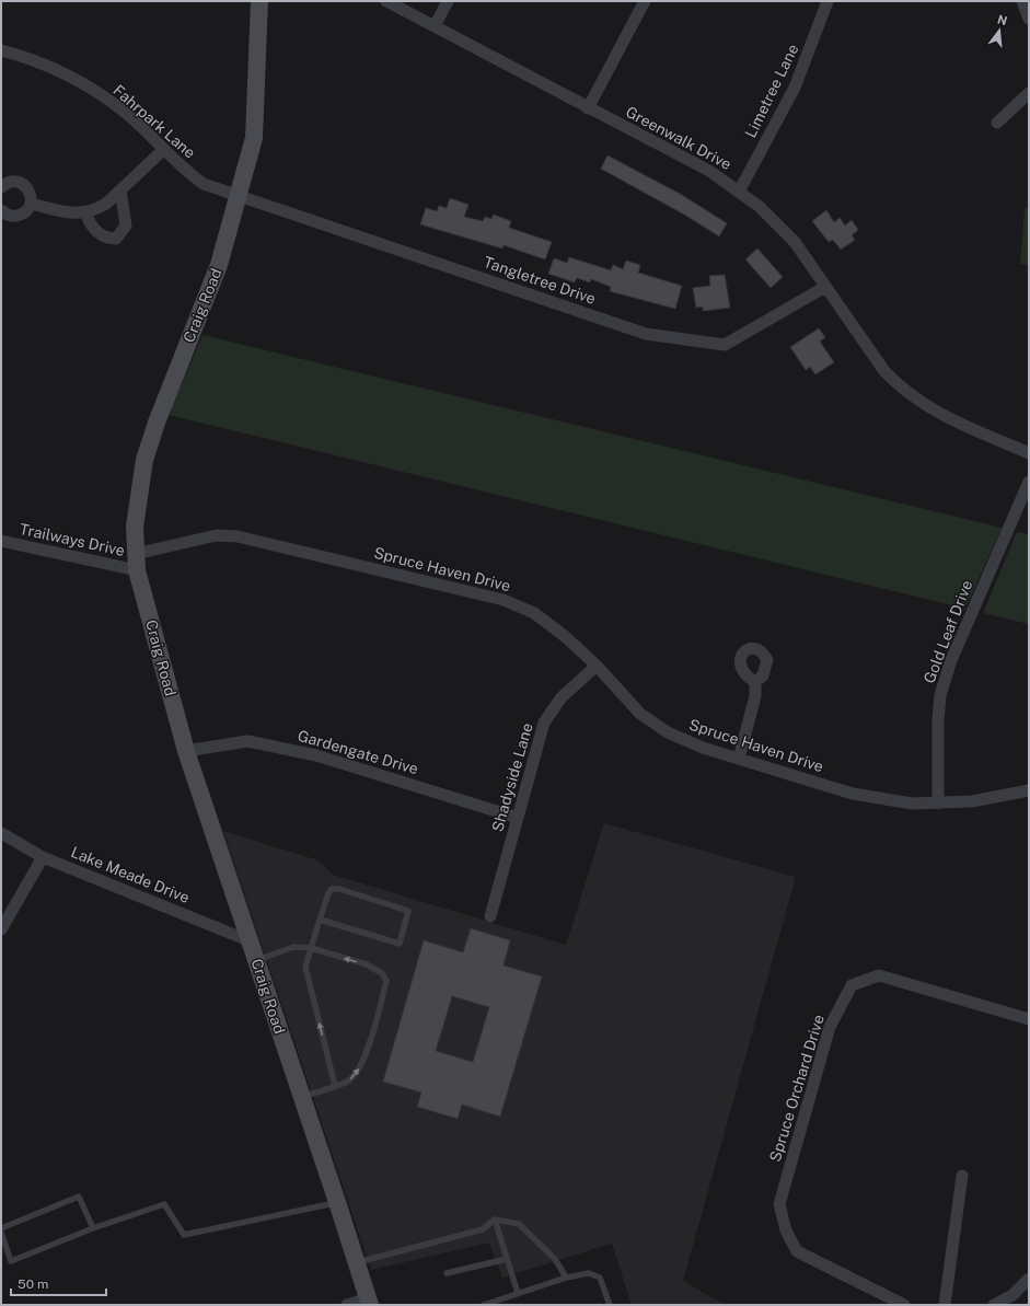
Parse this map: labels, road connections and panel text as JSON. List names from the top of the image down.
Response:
{
  "streets": {
    "main road": ["Craig Road"],
    "street": [
      "Limetree Lane",
      "Fahrpark Lane",
      "Greenwalk Drive",
      "Tangletree Drive",
      "Trailways Drive",
      "Spruce Haven Drive",
      "Gold Leaf Drive",
      "Gardengate Drive",
      "Shadyside Lane",
      "Lake Meade Drive",
      "Spruce Orchard Drive"
    ]
  },
  "crossings": [
    ["Limetree Lane", "Greenwalk Drive"],
    ["Fahrpark Lane", "Tangletree Drive"],
    ["Fahrpark Lane", "Craig Road"],
    ["Greenwalk Drive", "Tangletree Drive"],
    ["Tangletree Drive", "Craig Road"],
    ["Craig Road", "Trailways Drive"],
    ["Craig Road", "Spruce Haven Drive"],
    ["Craig Road", "Gardengate Drive"],
    ["Craig Road", "Lake Meade Drive"],
    ["Trailways Drive", "Spruce Haven Drive"],
    ["Spruce Haven Drive", "Gold Leaf Drive"],
    ["Spruce Haven Drive", "Shadyside Lane"],
    ["Gardengate Drive", "Shadyside Lane"]
  ],
  "scale_bar": "50 m",
  "north": "top"
}
